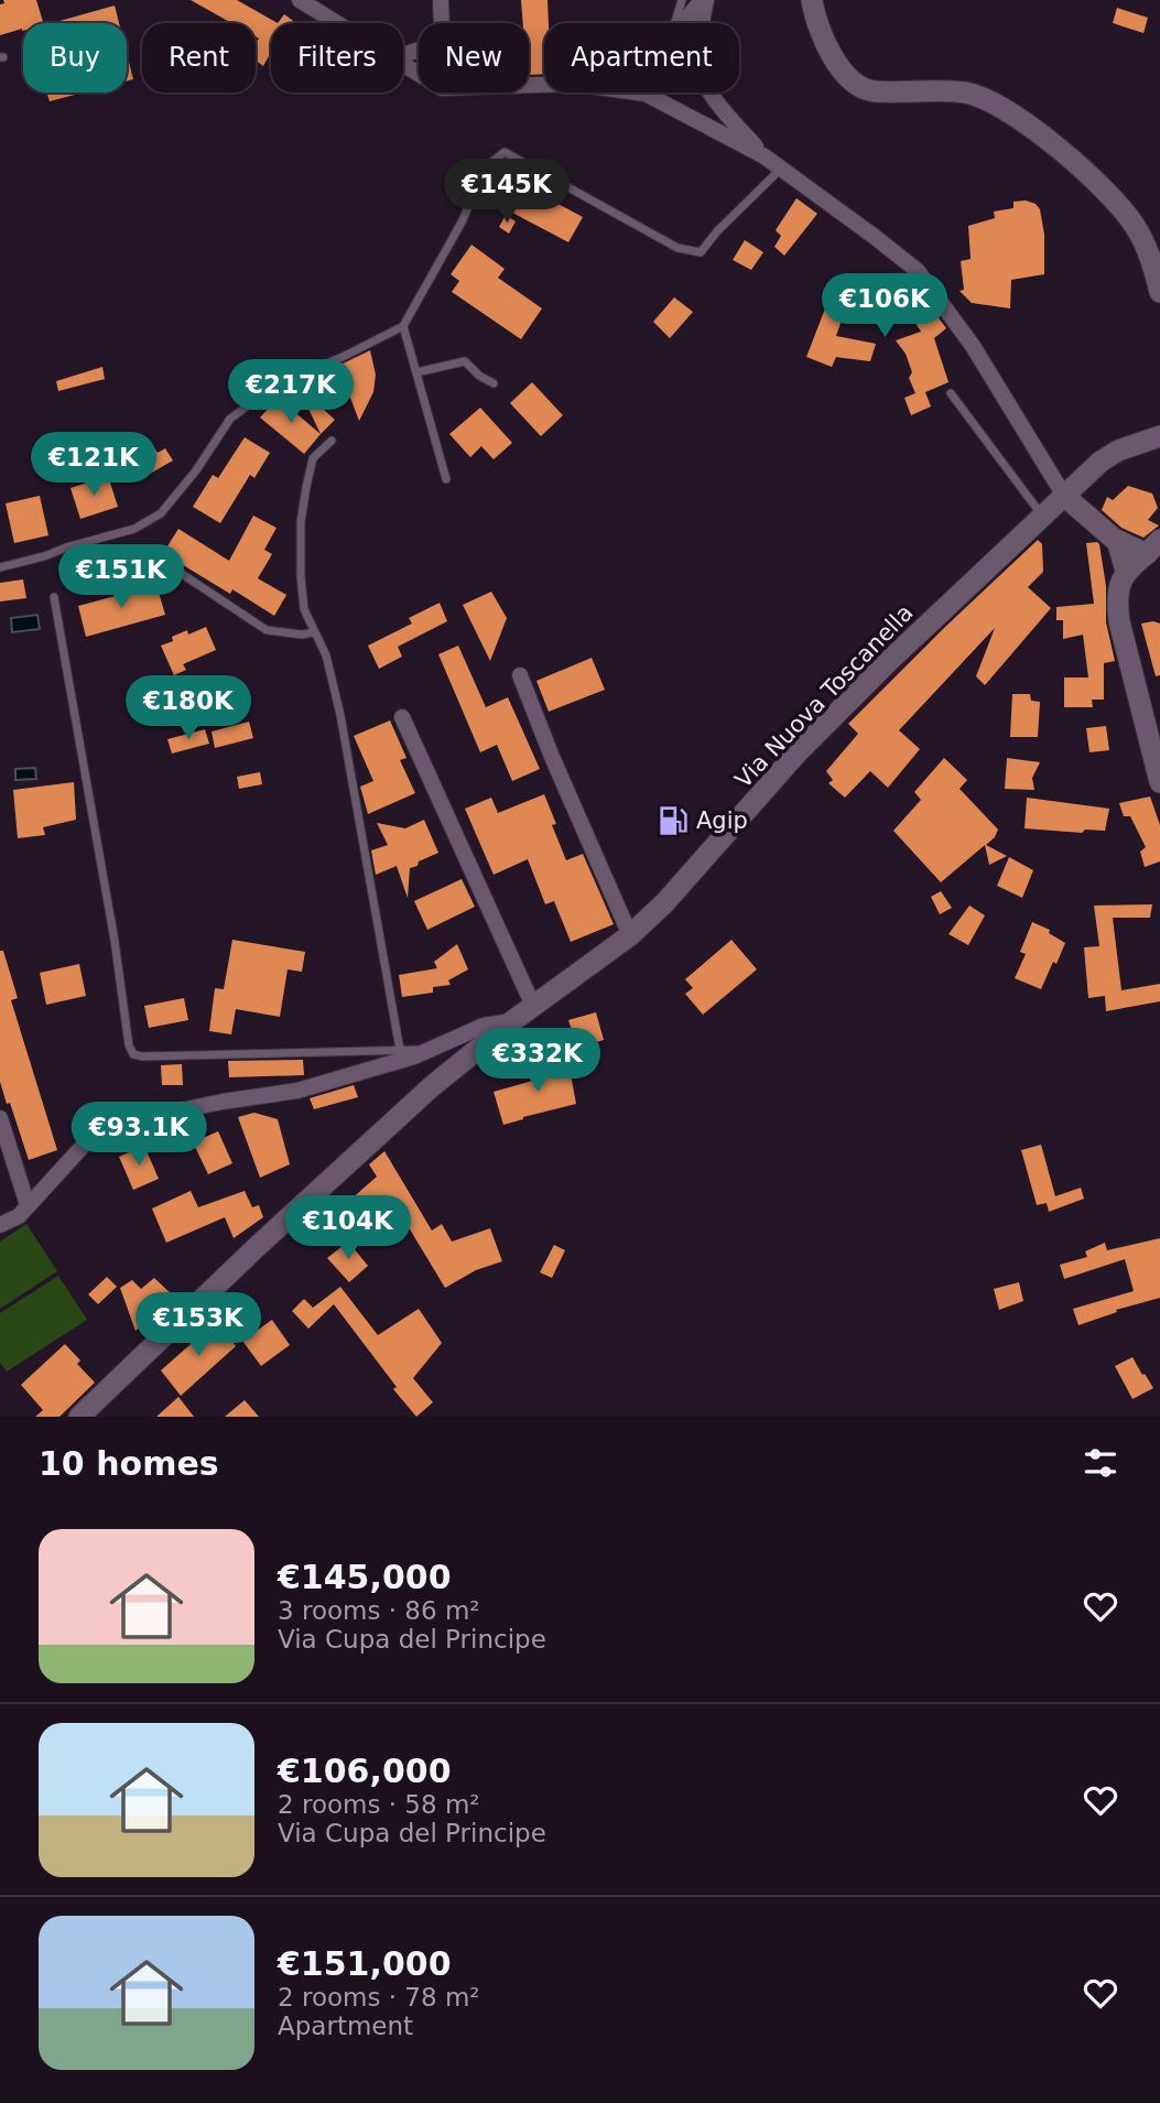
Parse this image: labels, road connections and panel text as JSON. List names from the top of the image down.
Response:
{
  "streets": {
    "main road": ["Via Nuova Toscanella"]
  },
  "places": {
    "fuel station": ["Agip"]
  },
  "page": {
    "chip": [
      "Buy",
      "Rent",
      "Filters",
      "New",
      "Apartment"
    ],
    "price": [
      "€145K",
      "€106K",
      "€217K",
      "€121K",
      "€151K",
      "€180K",
      "€332K",
      "€93.1K",
      "€104K",
      "€153K"
    ],
    "heading": "10 homes",
    "list": [
      {
        "name": "€145,000",
        "note": "3 rooms · 86 m² · Via Cupa del Principe"
      },
      {
        "name": "€106,000",
        "note": "2 rooms · 58 m² · Via Cupa del Principe"
      },
      {
        "name": "€151,000",
        "note": "2 rooms · 78 m² · Apartment"
      }
    ]
  }
}
